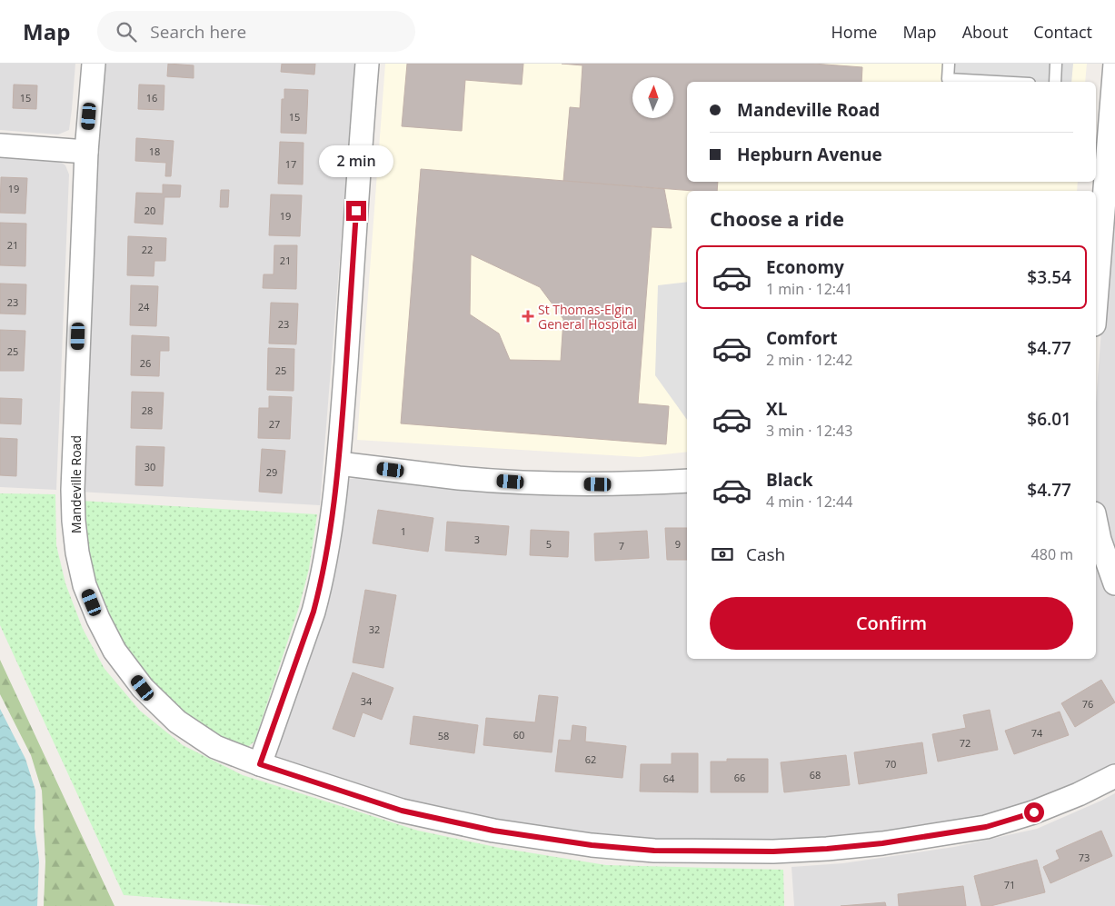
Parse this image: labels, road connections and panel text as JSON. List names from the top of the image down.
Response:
{
  "streets": {
    "street": ["Mandeville Road"]
  },
  "places": {
    "health": ["St Thomas-Elgin General Hospital"]
  },
  "house_numbers": [
    "15",
    "16",
    "15",
    "18",
    "17",
    "19",
    "20",
    "19",
    "21",
    "22",
    "21",
    "23",
    "24",
    "23",
    "25",
    "26",
    "25",
    "28",
    "27",
    "30",
    "29",
    "1",
    "3",
    "5",
    "9",
    "7",
    "32",
    "34",
    "76",
    "74",
    "60",
    "58",
    "72",
    "62",
    "70",
    "68",
    "66",
    "64",
    "73",
    "71"
  ],
  "north": "top",
  "page": {
    "header": "Map",
    "search": "Search here",
    "nav": [
      "Home",
      "Map",
      "About",
      "Contact"
    ],
    "banner": ["Mandeville Road", "Hepburn Avenue"],
    "bubble": "2 min",
    "heading": "Choose a ride",
    "list": [
      {
        "name": "Economy",
        "note": "1 min · 12:41",
        "value": "$3.54"
      },
      {
        "name": "Comfort",
        "note": "2 min · 12:42",
        "value": "$4.77"
      },
      {
        "name": "XL",
        "note": "3 min · 12:43",
        "value": "$6.01"
      },
      {
        "name": "Black",
        "note": "4 min · 12:44",
        "value": "$4.77"
      }
    ],
    "pay": ["Cash", "480 m"],
    "buttons": "Confirm"
  }
}
